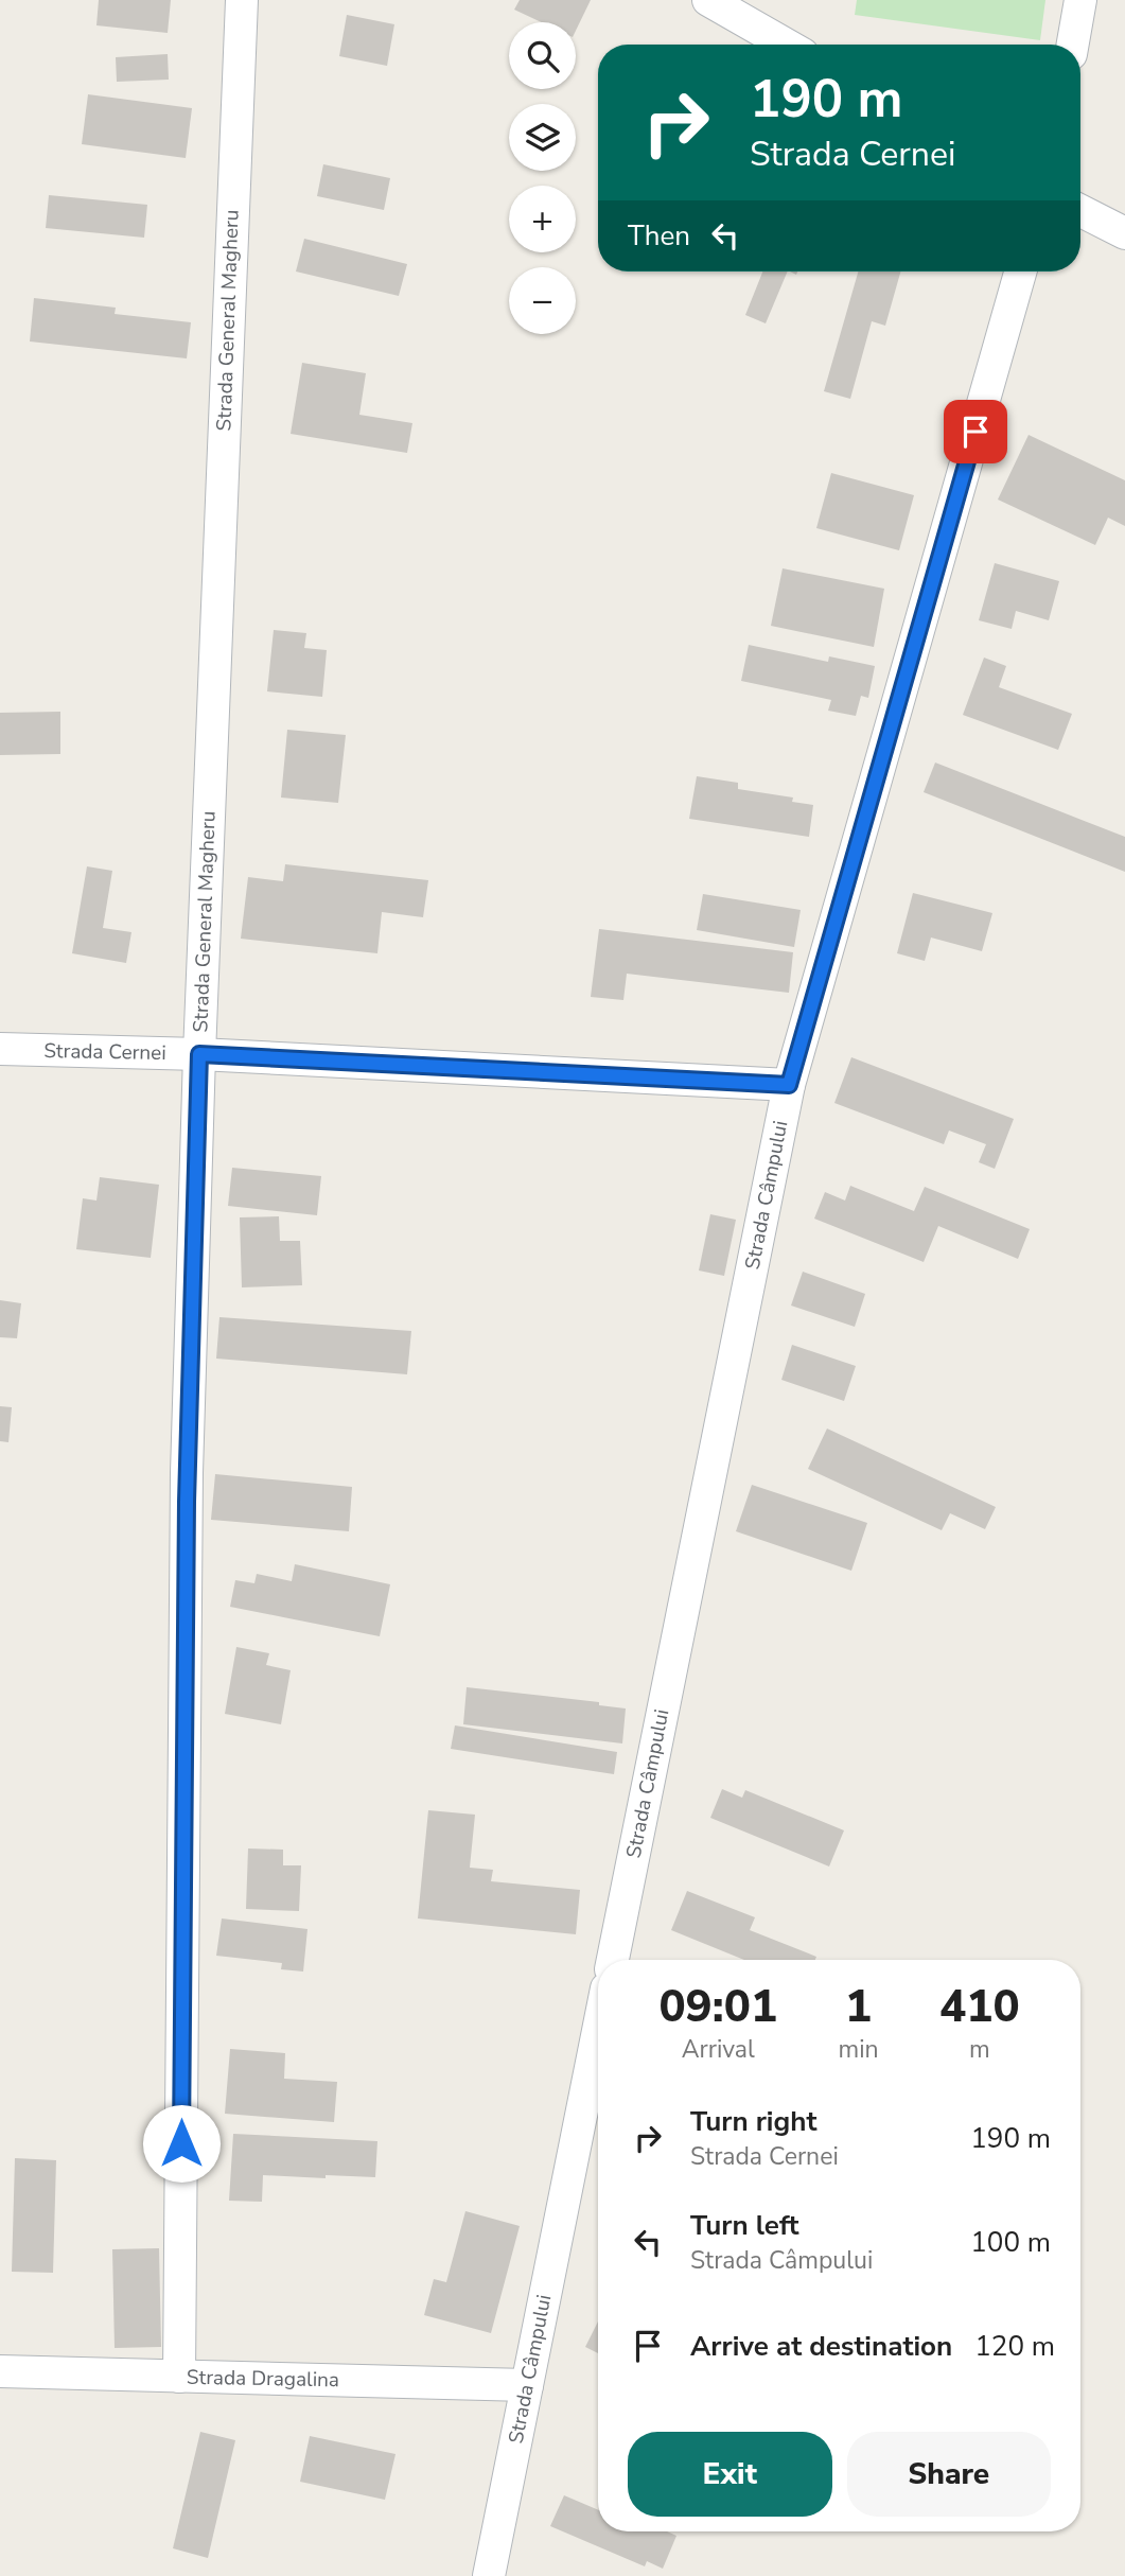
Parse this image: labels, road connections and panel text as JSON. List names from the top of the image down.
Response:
{
  "streets": {
    "street": [
      "Strada General Magheru",
      "Strada Cernei",
      "Strada Câmpului",
      "Strada Dragalina"
    ]
  },
  "crossings": [
    ["Strada General Magheru", "Strada Cernei"],
    ["Strada General Magheru", "Strada Dragalina"],
    ["Strada Cernei", "Strada Câmpului"],
    ["Strada Câmpului", "Strada Dragalina"]
  ],
  "page": {
    "map_buttons": ["+", "−"],
    "turn": ["190 m", "Strada Cernei"],
    "then": "Then",
    "eta": [
      "09:01",
      "Arrival",
      "1",
      "min",
      "410",
      "m"
    ],
    "list": [
      {
        "name": "Turn right",
        "note": "Strada Cernei",
        "value": "190 m"
      },
      {
        "name": "Turn left",
        "note": "Strada Câmpului",
        "value": "100 m"
      },
      {
        "name": "Arrive at destination",
        "value": "120 m"
      }
    ],
    "buttons": ["Exit", "Share"]
  }
}
